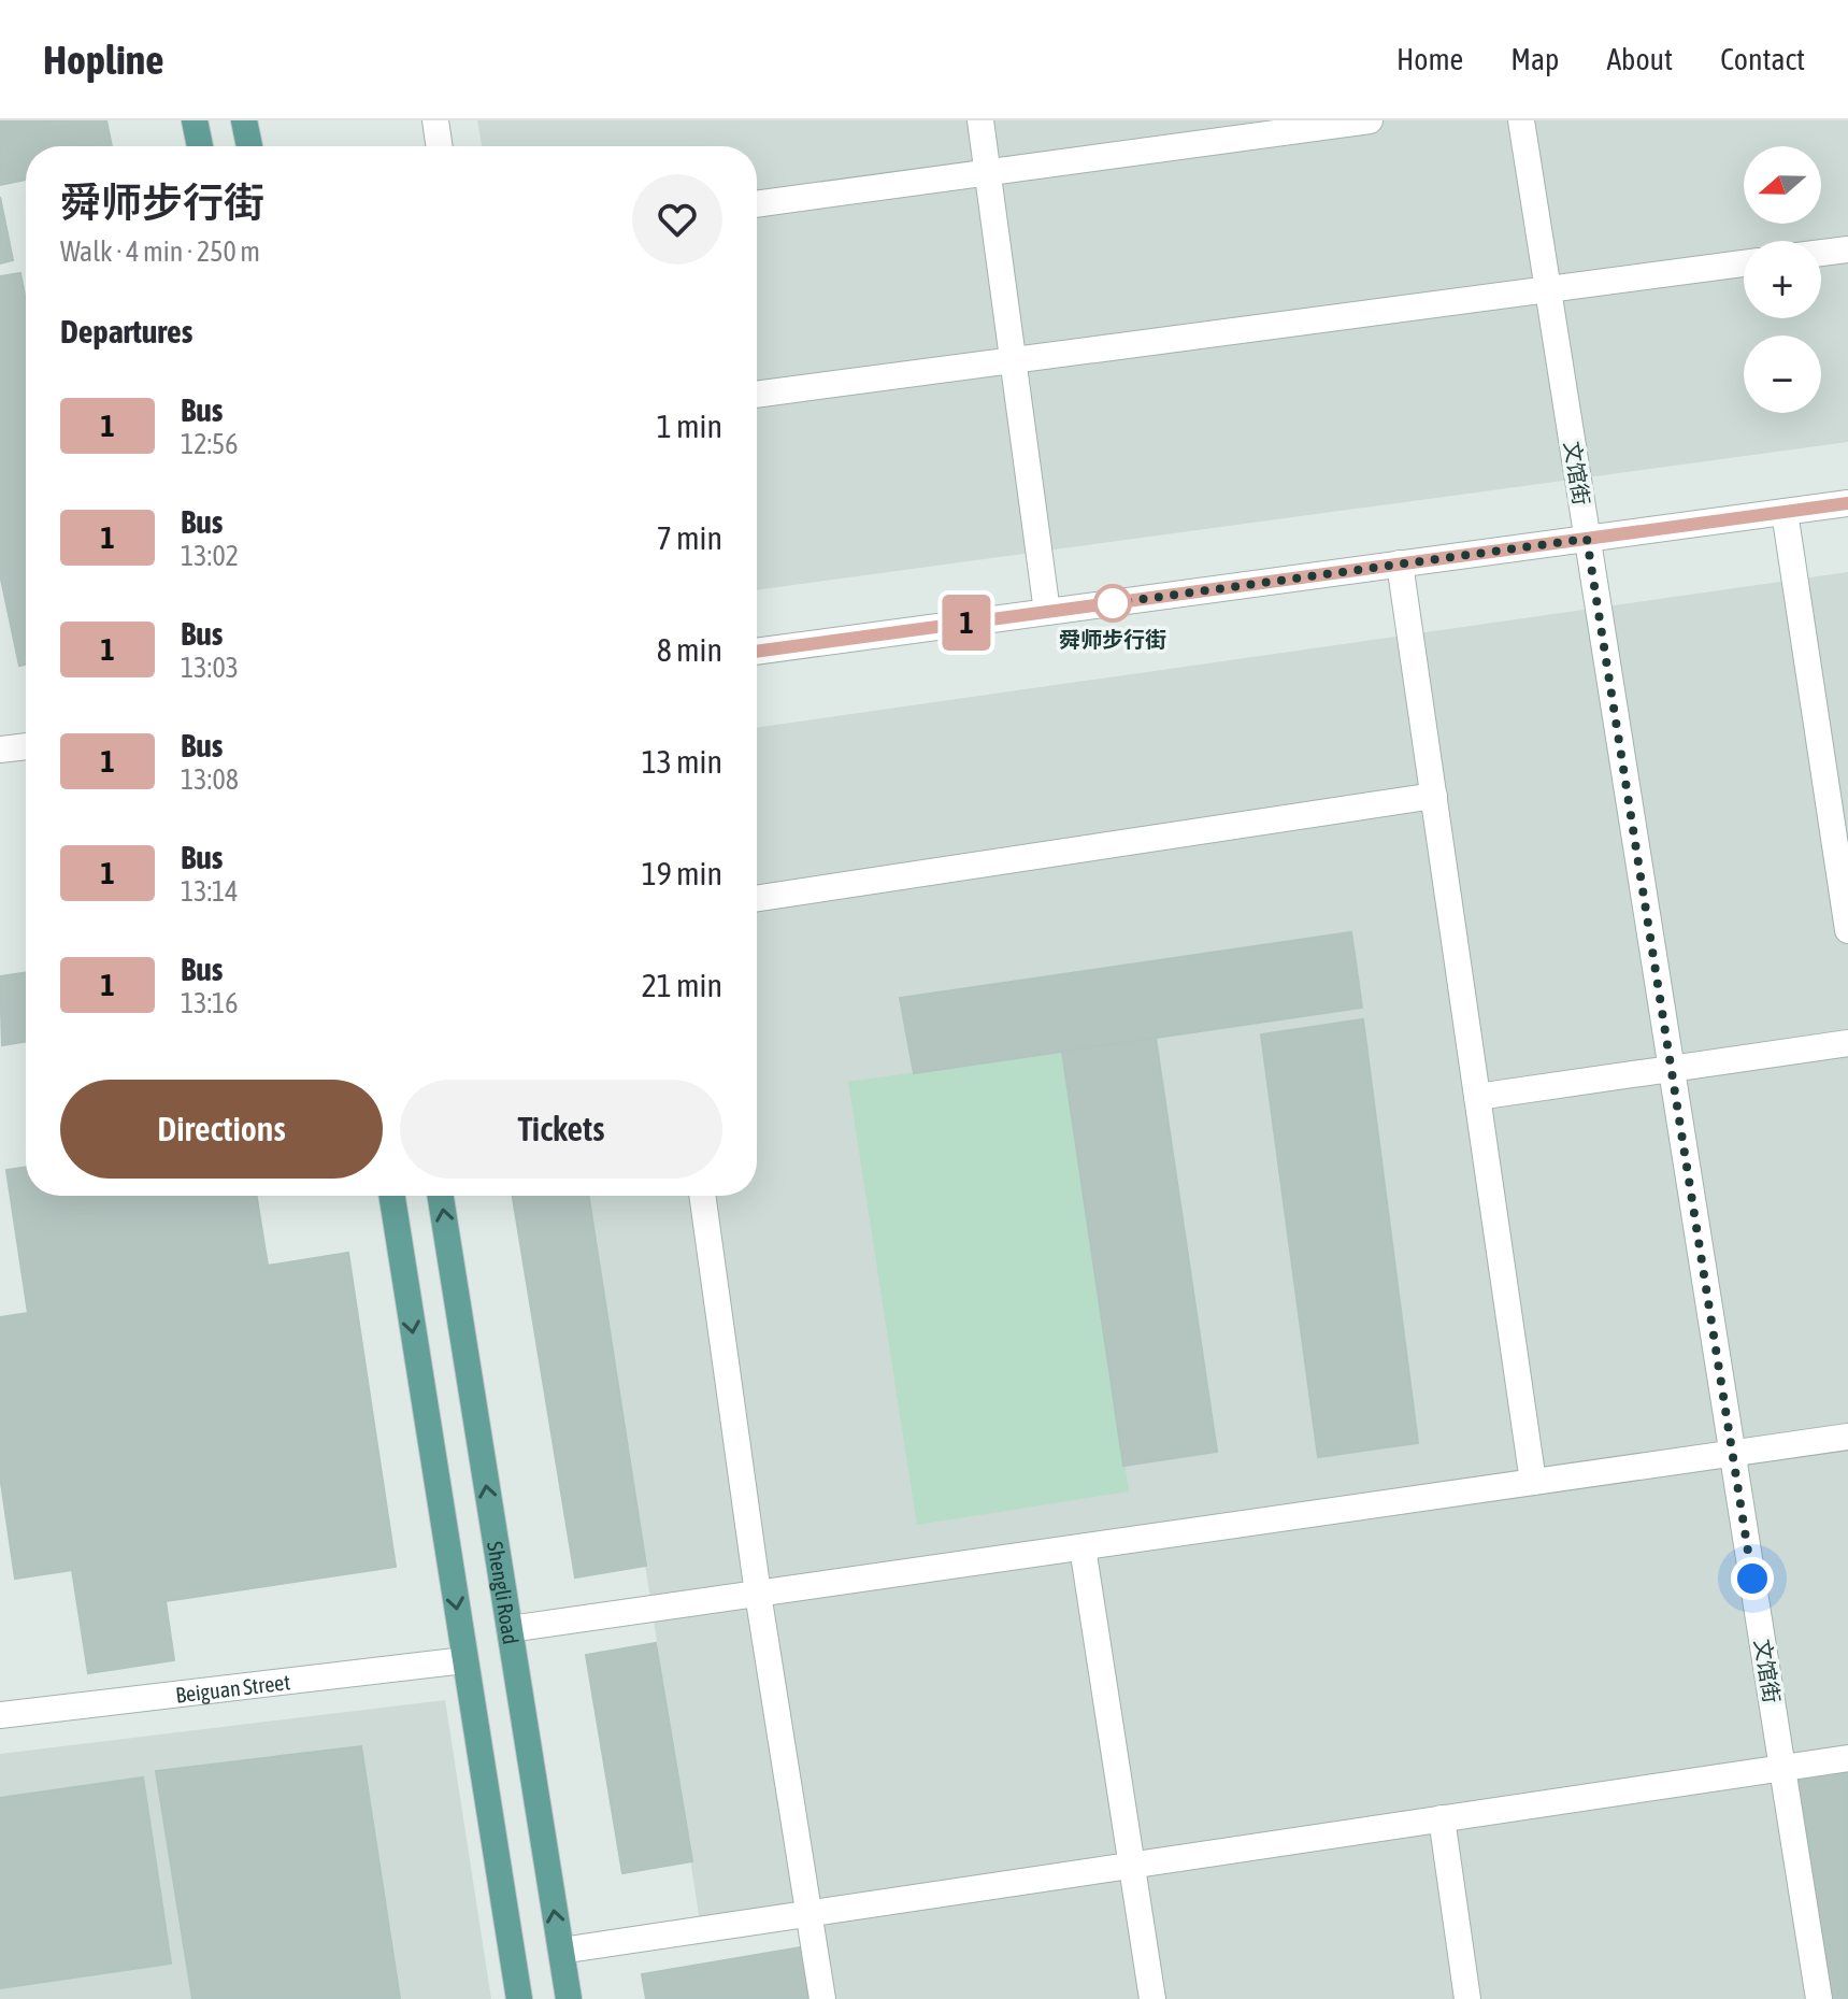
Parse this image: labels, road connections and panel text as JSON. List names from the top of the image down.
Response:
{
  "streets": {
    "main road": ["Shengli Road"],
    "street": ["文馆街", "Beiguan Street"]
  },
  "places": ["舜师步行街"],
  "lines": ["bus line 1"],
  "north": "left",
  "page": {
    "header": "Hopline",
    "nav": [
      "Home",
      "Map",
      "About",
      "Contact"
    ],
    "on_map": "1",
    "map_buttons": ["+", "−"],
    "heading": [
      ["舜师步行街", "Walk · 4 min · 250 m"],
      "Departures"
    ],
    "list": [
      {
        "mark": "1",
        "name": "Bus",
        "note": "12:56",
        "value": "1 min"
      },
      {
        "mark": "1",
        "name": "Bus",
        "note": "13:02",
        "value": "7 min"
      },
      {
        "mark": "1",
        "name": "Bus",
        "note": "13:03",
        "value": "8 min"
      },
      {
        "mark": "1",
        "name": "Bus",
        "note": "13:08",
        "value": "13 min"
      },
      {
        "mark": "1",
        "name": "Bus",
        "note": "13:14",
        "value": "19 min"
      },
      {
        "mark": "1",
        "name": "Bus",
        "note": "13:16",
        "value": "21 min"
      }
    ],
    "buttons": ["Directions", "Tickets"]
  }
}
